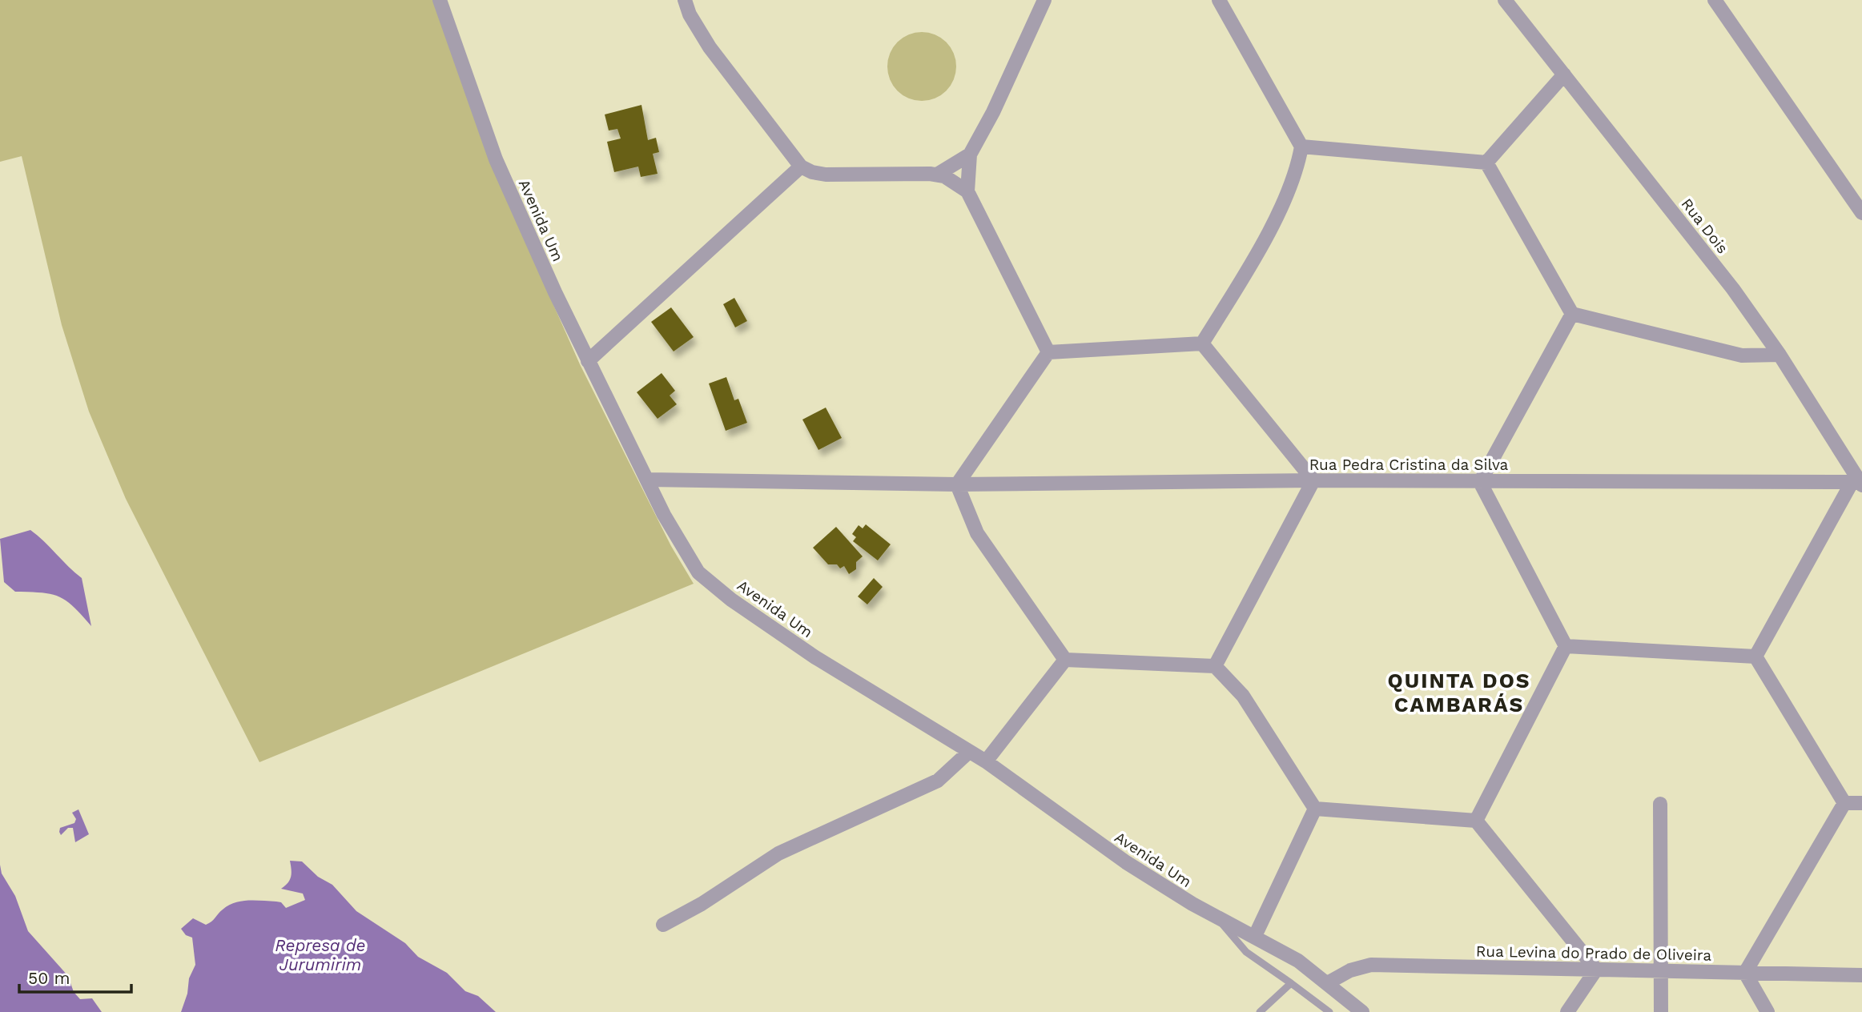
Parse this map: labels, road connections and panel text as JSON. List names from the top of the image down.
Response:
{
  "streets": {
    "street": [
      "Avenida Um",
      "Rua Dois",
      "Rua Pedra Cristina da Silva",
      "Rua Levina do Prado de Oliveira"
    ]
  },
  "crossings": [
    ["Avenida Um", "Rua Pedra Cristina da Silva"],
    ["Avenida Um", "Rua Levina do Prado de Oliveira"],
    ["Rua Dois", "Rua Pedra Cristina da Silva"]
  ],
  "districts": ["QUINTA DOS CAMBARÁS"],
  "water": ["Represa de Jurumirim"],
  "scale_bar": "50 m"
}
